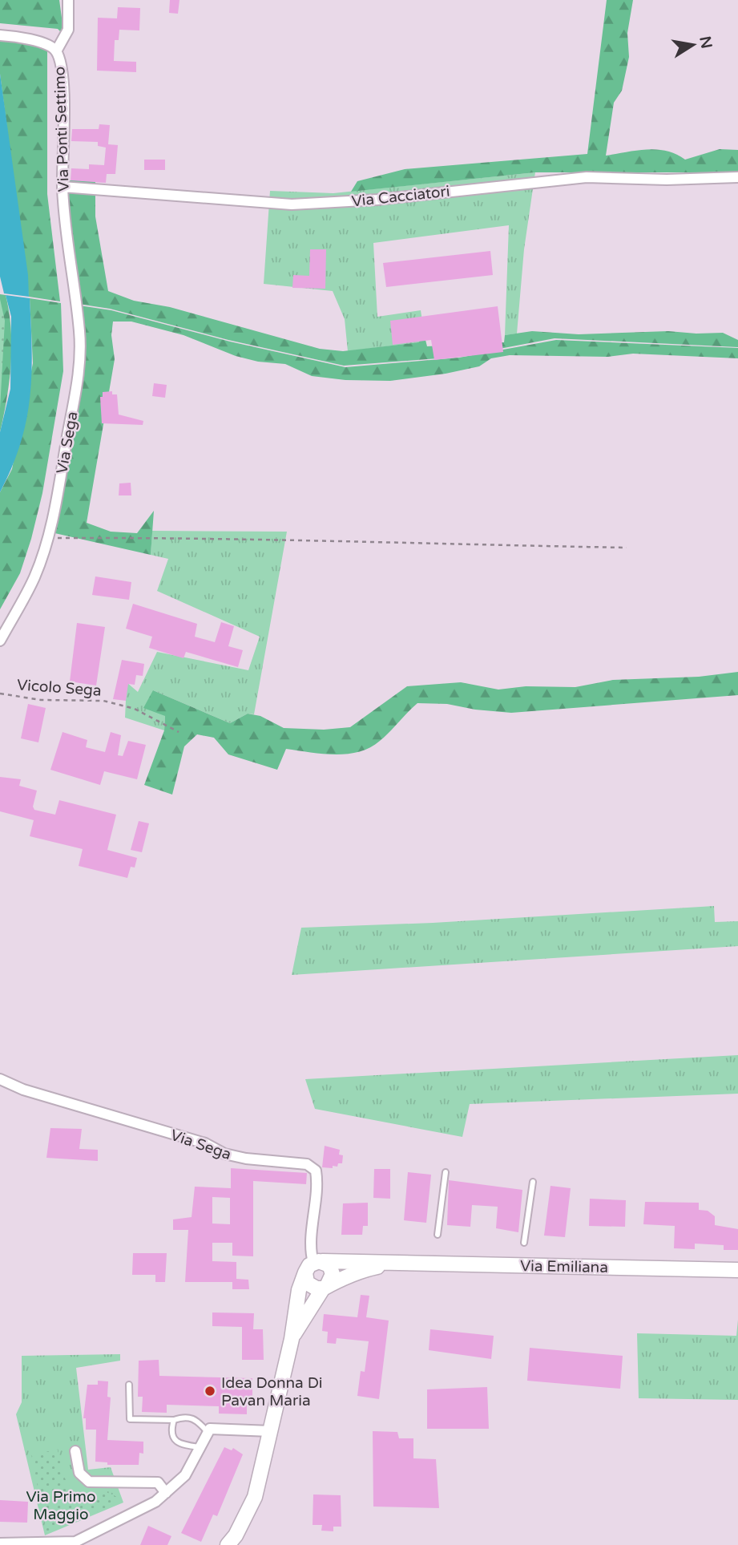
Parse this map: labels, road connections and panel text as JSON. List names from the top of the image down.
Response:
{
  "streets": {
    "main road": ["Via Emiliana"],
    "street": ["Via Ponti Settimo", "Via Cacciatori", "Via Sega"],
    "path": ["Vicolo Sega"]
  },
  "crossings": [
    ["Via Ponti Settimo", "Via Cacciatori"],
    ["Via Ponti Settimo", "Via Sega"],
    ["Via Sega", "Via Emiliana"]
  ],
  "parks": ["Via Primo Maggio"],
  "places": ["Idea Donna Di Pavan Maria"],
  "north": "right"
}
